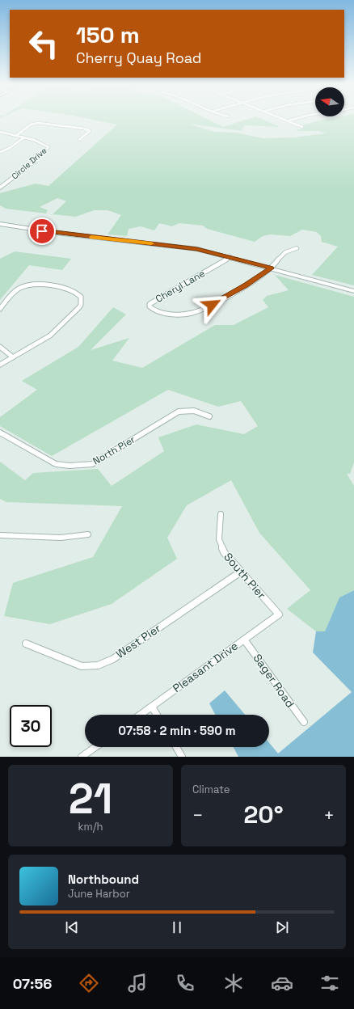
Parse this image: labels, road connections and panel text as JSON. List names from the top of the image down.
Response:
{
  "streets": {
    "street": [
      "Circle Drive",
      "Cheryl Lane",
      "North Pier",
      "South Pier",
      "West Pier",
      "Pleasant Drive",
      "Sager Road"
    ]
  },
  "crossings": [
    ["South Pier", "West Pier"],
    ["South Pier", "Pleasant Drive"],
    ["Pleasant Drive", "Sager Road"]
  ],
  "north": "left",
  "page": {
    "turn": ["150 m", "Cherry Quay Road"],
    "limit": "30",
    "trip": "07:58 · 2 min · 590 m",
    "tile": [
      ["21", "km/h"],
      "Climate"
    ],
    "heat": ["−", "20°", "+"],
    "song": ["Northbound", "June Harbor"],
    "tabs": "07:56"
  }
}
